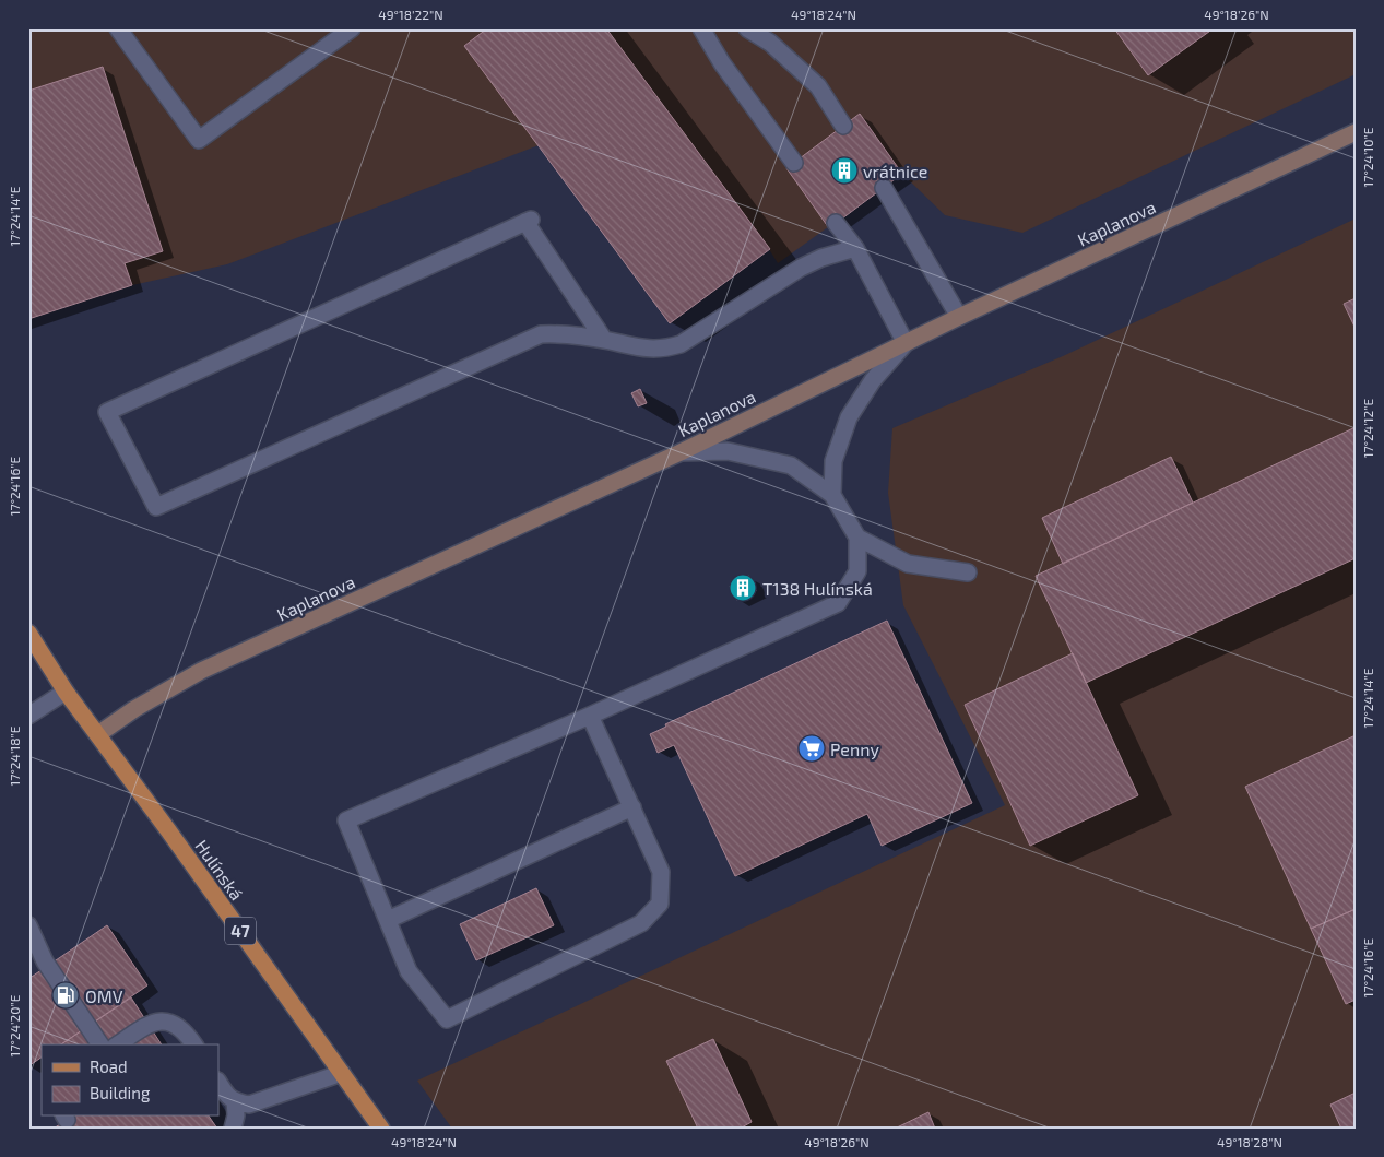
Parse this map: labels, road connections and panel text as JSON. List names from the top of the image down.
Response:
{
  "streets": {
    "main road": ["Kaplanova", "Hulínská", "47"]
  },
  "crossings": [
    ["Kaplanova", "Hulínská"]
  ],
  "places": {
    "building": ["vrátnice", "T138 Hulínská"],
    "supermarket": ["Penny"],
    "fuel station": ["OMV"]
  },
  "legend": ["Road", "Building"],
  "coordinates": [
    "49°18'22\"N",
    "49°18'24\"N",
    "49°18'26\"N",
    "17°24'10\"E",
    "17°24'14\"E",
    "17°24'12\"E",
    "17°24'16\"E",
    "17°24'18\"E",
    "17°24'20\"E",
    "49°18'28\"N"
  ]
}
